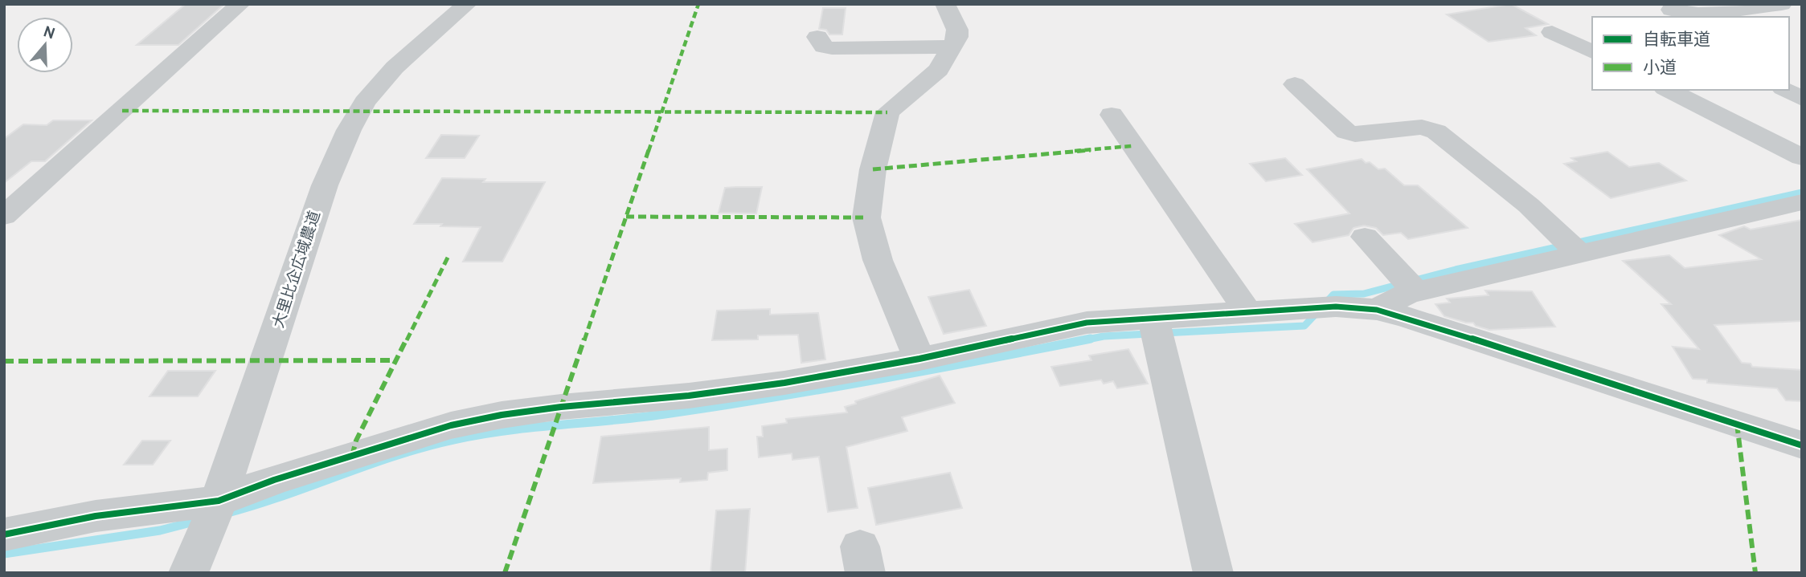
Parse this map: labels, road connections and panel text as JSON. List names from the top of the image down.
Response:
{
  "streets": {
    "street": ["大里比企広域農道"]
  },
  "legend": ["自転車道", "小道"],
  "north": "top"
}
